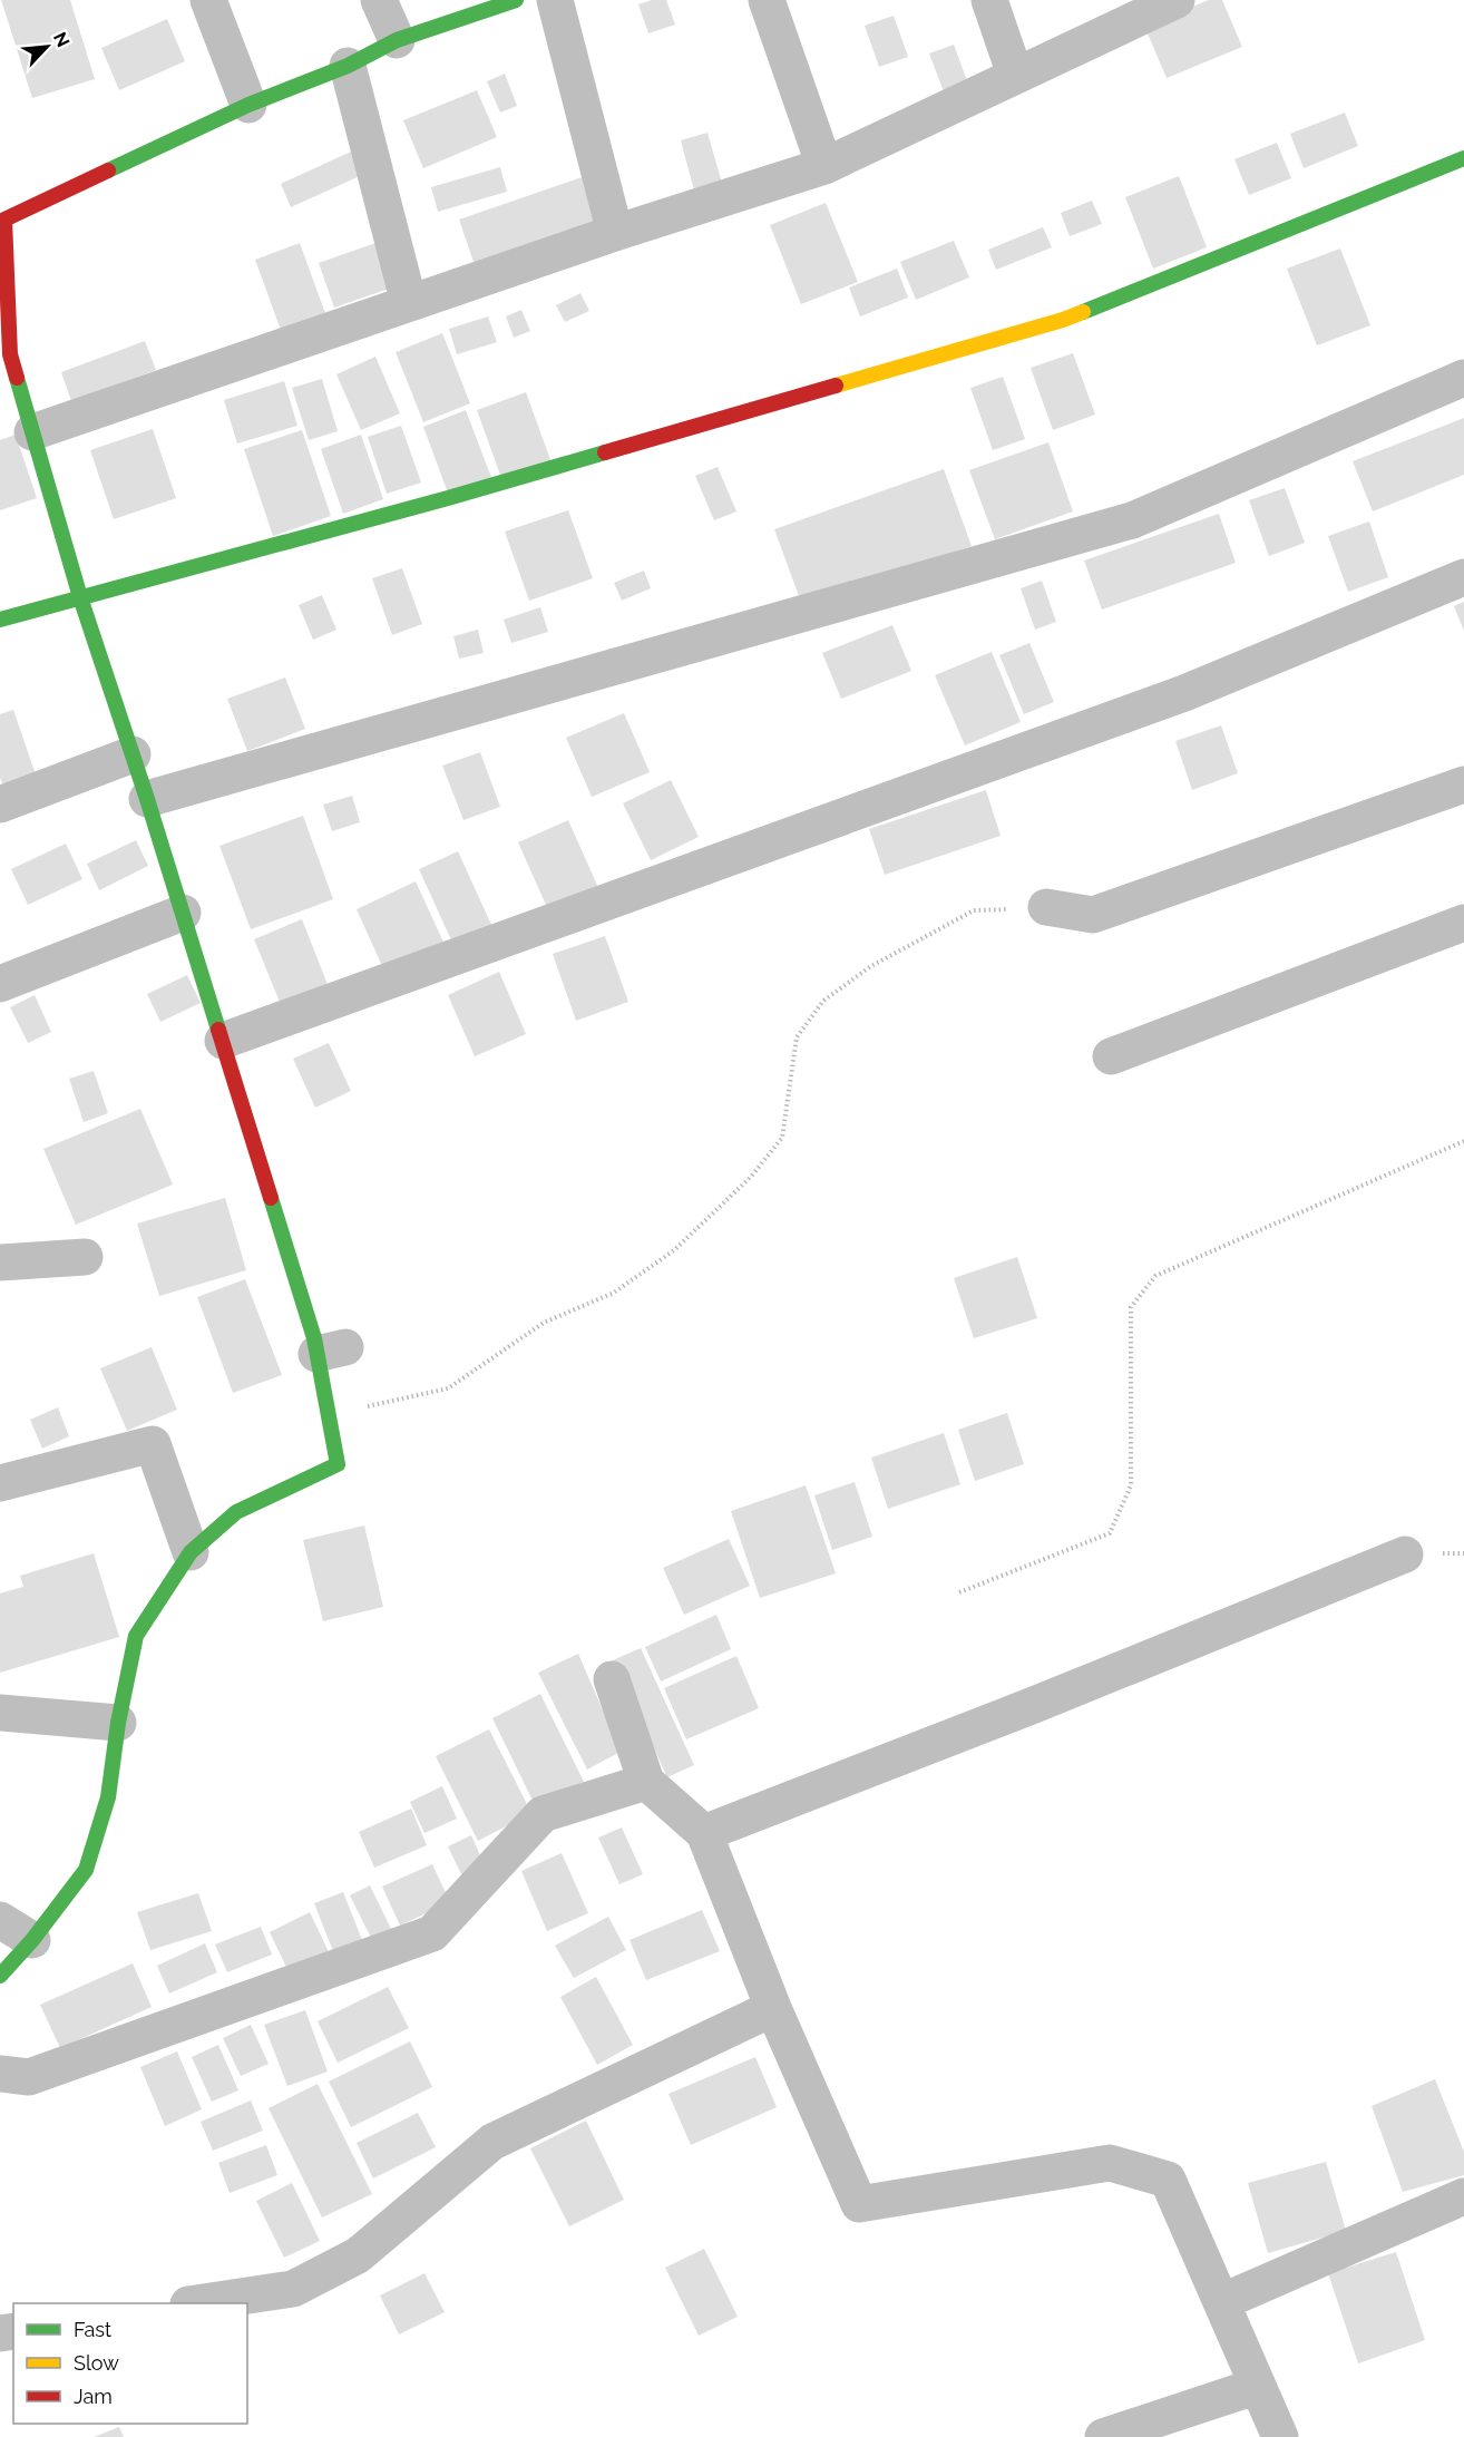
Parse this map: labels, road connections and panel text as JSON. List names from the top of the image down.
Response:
{
  "legend": ["Fast", "Slow", "Jam"],
  "north": "top right"
}
